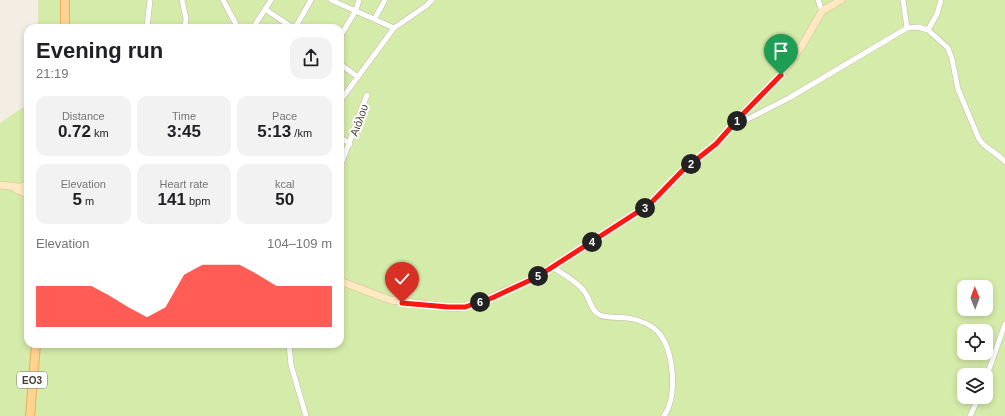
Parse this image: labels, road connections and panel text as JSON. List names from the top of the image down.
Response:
{
  "streets": {
    "main road": ["ΕΟ3"],
    "street": ["Αιόλου"]
  },
  "north": "top",
  "page": {
    "heading": ["Evening run", "21:19"],
    "stats": [
      ["Distance", "0.72 km"],
      ["Time", "3:45"],
      ["Pace", "5:13 /km"],
      ["Elevation", "5 m"],
      ["Heart rate", "141 bpm"],
      ["kcal", "50"]
    ],
    "pins": [
      "1",
      "2",
      "3",
      "4",
      "5",
      "6"
    ],
    "chart": ["Elevation", "104–109 m"]
  }
}
